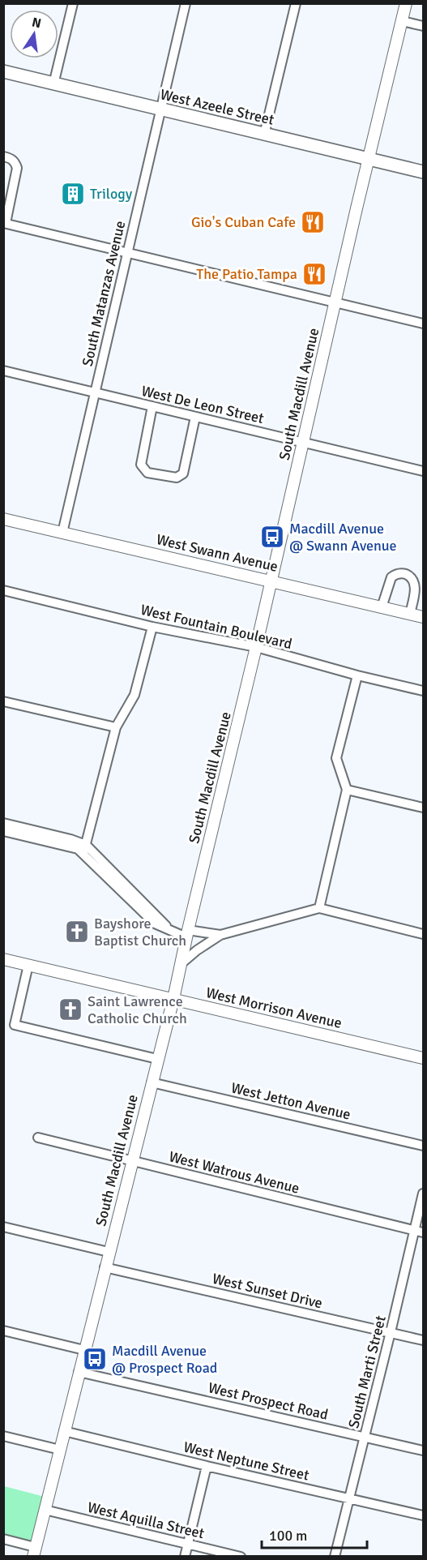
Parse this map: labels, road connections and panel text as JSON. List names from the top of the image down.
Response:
{
  "streets": {
    "main road": ["West Azeele Street"],
    "street": [
      "South Matanzas Avenue",
      "South Macdill Avenue",
      "West De Leon Street",
      "West Swann Avenue",
      "West Fountain Boulevard",
      "West Morrison Avenue",
      "West Jetton Avenue",
      "West Watrous Avenue",
      "West Sunset Drive",
      "South Marti Street",
      "West Prospect Road",
      "West Neptune Street",
      "West Aquilla Street"
    ]
  },
  "crossings": [
    ["West Azeele Street", "South Matanzas Avenue"],
    ["West Azeele Street", "South Macdill Avenue"],
    ["South Matanzas Avenue", "West De Leon Street"],
    ["South Matanzas Avenue", "West Swann Avenue"],
    ["South Macdill Avenue", "West De Leon Street"],
    ["South Macdill Avenue", "West Swann Avenue"],
    ["South Macdill Avenue", "West Fountain Boulevard"],
    ["South Macdill Avenue", "West Morrison Avenue"],
    ["South Macdill Avenue", "West Jetton Avenue"],
    ["South Macdill Avenue", "West Watrous Avenue"],
    ["South Macdill Avenue", "West Sunset Drive"],
    ["South Macdill Avenue", "West Prospect Road"],
    ["South Macdill Avenue", "West Neptune Street"],
    ["South Macdill Avenue", "West Aquilla Street"],
    ["West Watrous Avenue", "South Marti Street"],
    ["West Sunset Drive", "South Marti Street"],
    ["South Marti Street", "West Prospect Road"],
    ["South Marti Street", "West Neptune Street"]
  ],
  "places": {
    "building": ["Trilogy"],
    "restaurant": ["Gio's Cuban Cafe", "The Patio Tampa"],
    "bus stop": ["Macdill Avenue @ Swann Avenue", "Macdill Avenue @ Prospect Road"],
    "church": ["Bayshore Baptist Church", "Saint Lawrence Catholic Church"]
  },
  "scale_bar": "100 m",
  "north": "top"
}
